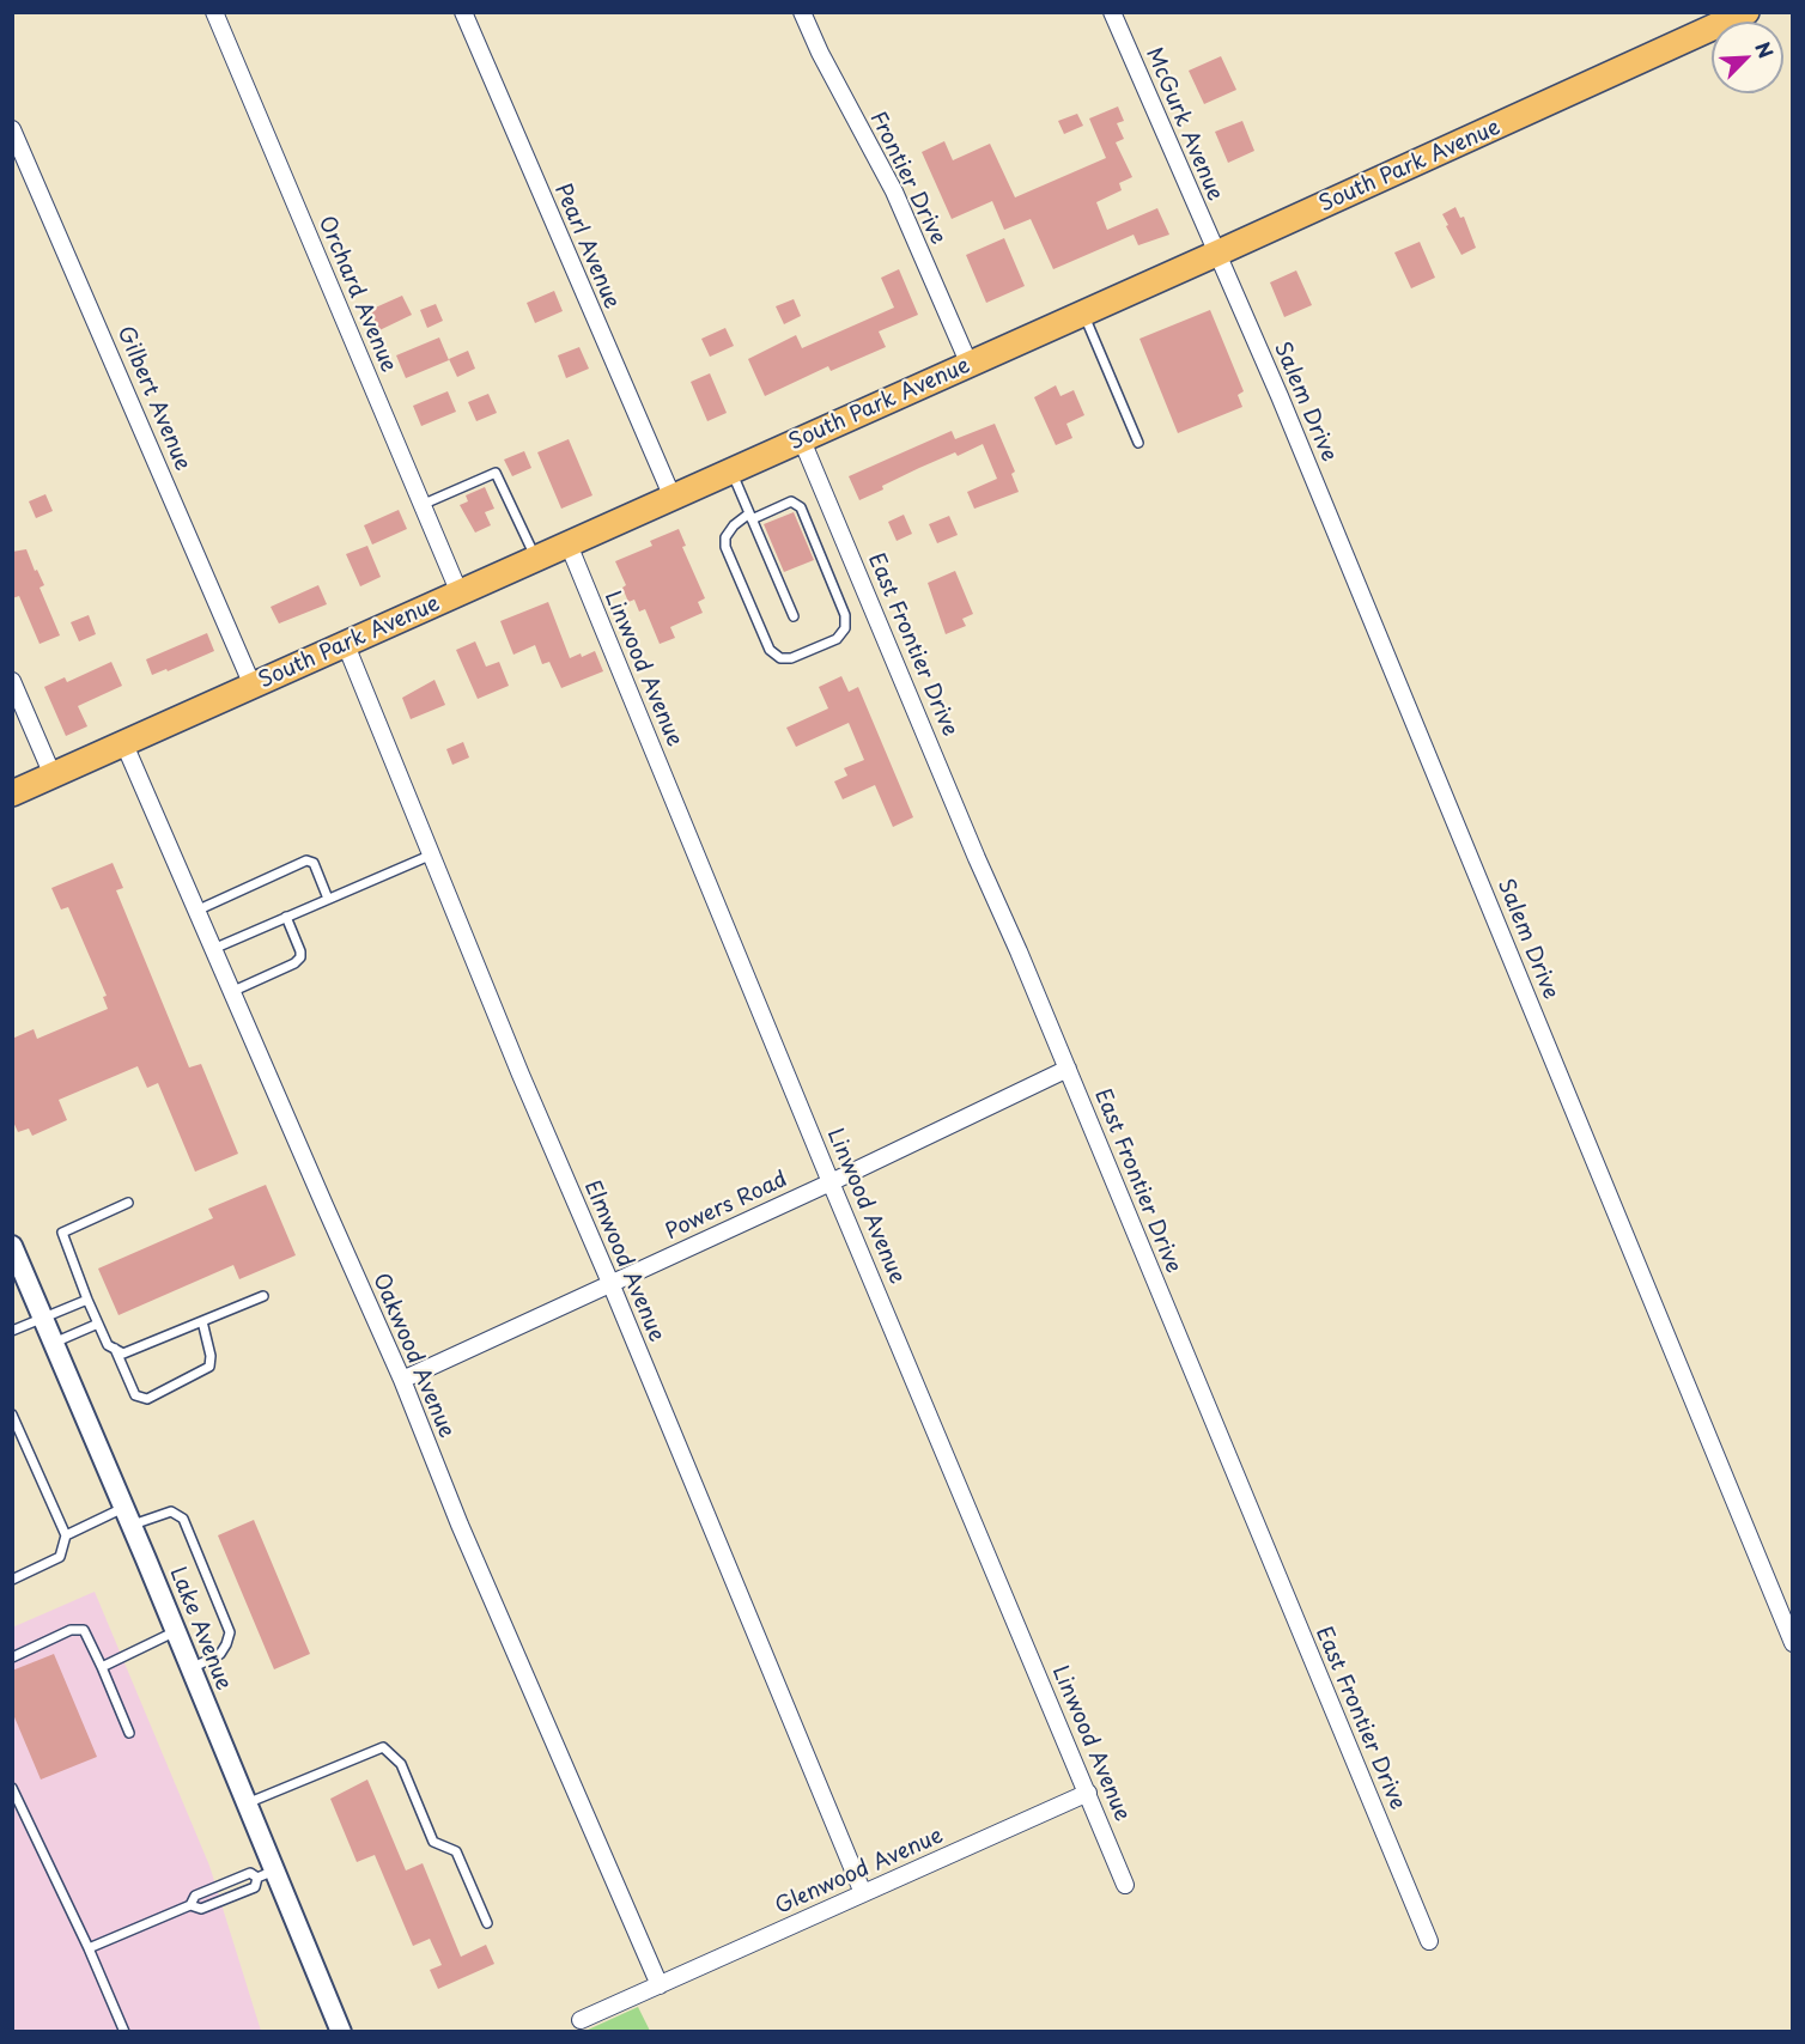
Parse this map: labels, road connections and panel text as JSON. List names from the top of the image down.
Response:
{
  "streets": {
    "main road": ["South Park Avenue"],
    "street": [
      "McGurk Avenue",
      "Frontier Drive",
      "Pearl Avenue",
      "Orchard Avenue",
      "Gilbert Avenue",
      "Salem Drive",
      "East Frontier Drive",
      "Linwood Avenue",
      "Powers Road",
      "Elmwood Avenue",
      "Oakwood Avenue",
      "Lake Avenue",
      "Glenwood Avenue"
    ]
  },
  "crossings": [
    ["McGurk Avenue", "South Park Avenue"],
    ["McGurk Avenue", "Salem Drive"],
    ["South Park Avenue", "Frontier Drive"],
    ["South Park Avenue", "Pearl Avenue"],
    ["South Park Avenue", "Orchard Avenue"],
    ["South Park Avenue", "Gilbert Avenue"],
    ["South Park Avenue", "Salem Drive"],
    ["South Park Avenue", "East Frontier Drive"],
    ["South Park Avenue", "Linwood Avenue"],
    ["South Park Avenue", "Elmwood Avenue"],
    ["South Park Avenue", "Oakwood Avenue"],
    ["East Frontier Drive", "Powers Road"],
    ["Linwood Avenue", "Powers Road"],
    ["Linwood Avenue", "Glenwood Avenue"],
    ["Powers Road", "Elmwood Avenue"],
    ["Powers Road", "Oakwood Avenue"],
    ["Elmwood Avenue", "Glenwood Avenue"],
    ["Oakwood Avenue", "Glenwood Avenue"]
  ],
  "north": "top right"
}
